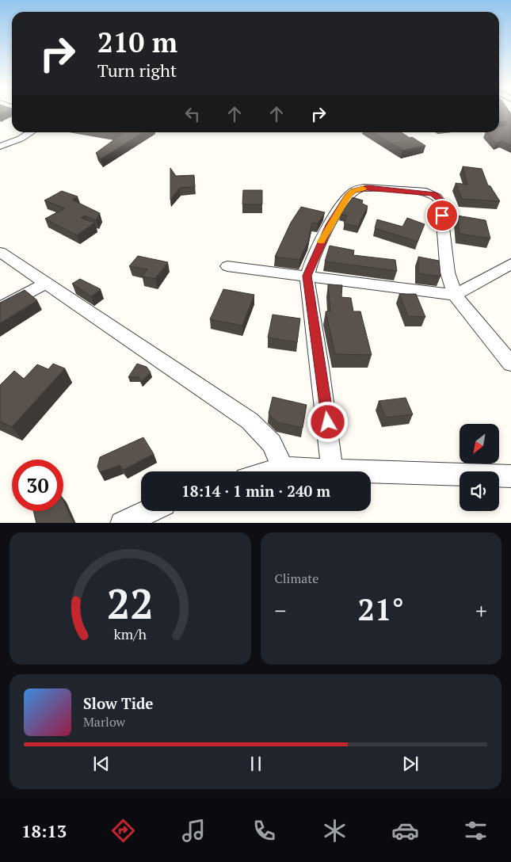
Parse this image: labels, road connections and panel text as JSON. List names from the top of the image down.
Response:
{
  "north": "bottom left",
  "page": {
    "turn": ["210 m", "Turn right"],
    "limit": "30",
    "trip": "18:14 · 1 min · 240 m",
    "tile": "Climate",
    "heat": ["−", "21°", "+"],
    "song": ["Slow Tide", "Marlow"],
    "tabs": "18:13",
    "gauge": ["22", "km/h"]
  }
}
